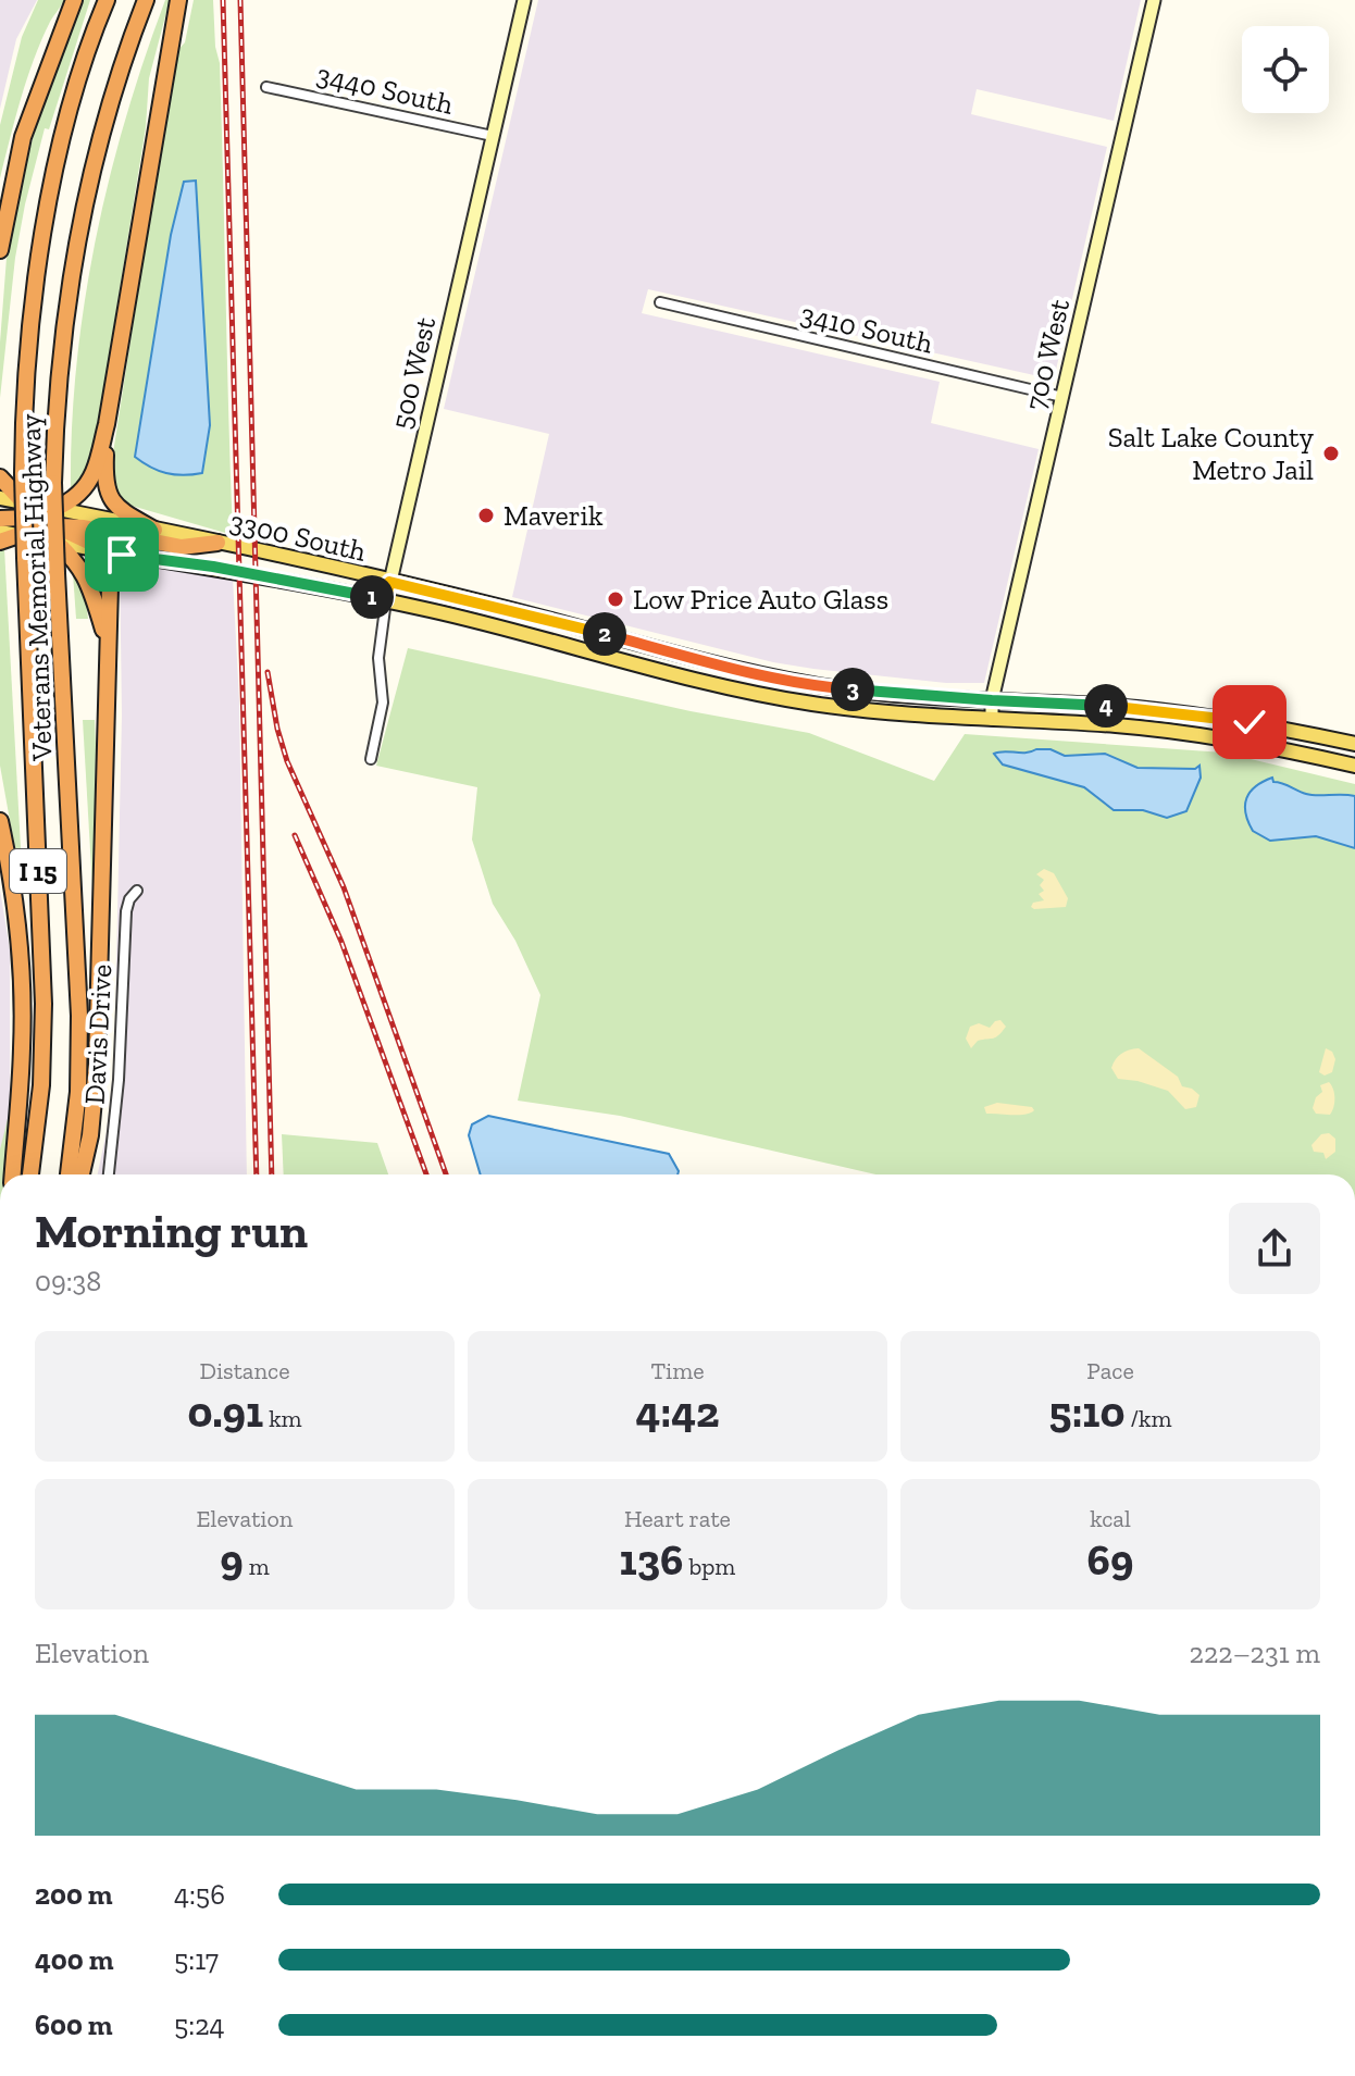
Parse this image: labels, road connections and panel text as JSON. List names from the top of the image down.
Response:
{
  "streets": {
    "highway": ["Veterans Memorial Highway", "I 15"],
    "main road": ["3300 South"],
    "street": [
      "3440 South",
      "3410 South",
      "700 West",
      "500 West",
      "Davis Drive"
    ]
  },
  "crossings": [
    ["3440 South", "500 West"],
    ["3410 South", "700 West"],
    ["700 West", "3300 South"],
    ["500 West", "3300 South"]
  ],
  "places": ["Salt Lake County Metro Jail", "Maverik", "Low Price Auto Glass"],
  "page": {
    "pins": [
      "1",
      "2",
      "3",
      "4"
    ],
    "heading": ["Morning run", "09:38"],
    "stats": [
      ["Distance", "0.91 km"],
      ["Time", "4:42"],
      ["Pace", "5:10 /km"],
      ["Elevation", "9 m"],
      ["Heart rate", "136 bpm"],
      ["kcal", "69"]
    ],
    "chart": ["Elevation", "222–231 m"],
    "list": [
      {
        "name": "200 m",
        "note": "4:56"
      },
      {
        "name": "400 m",
        "note": "5:17"
      },
      {
        "name": "600 m",
        "note": "5:24"
      }
    ]
  }
}
